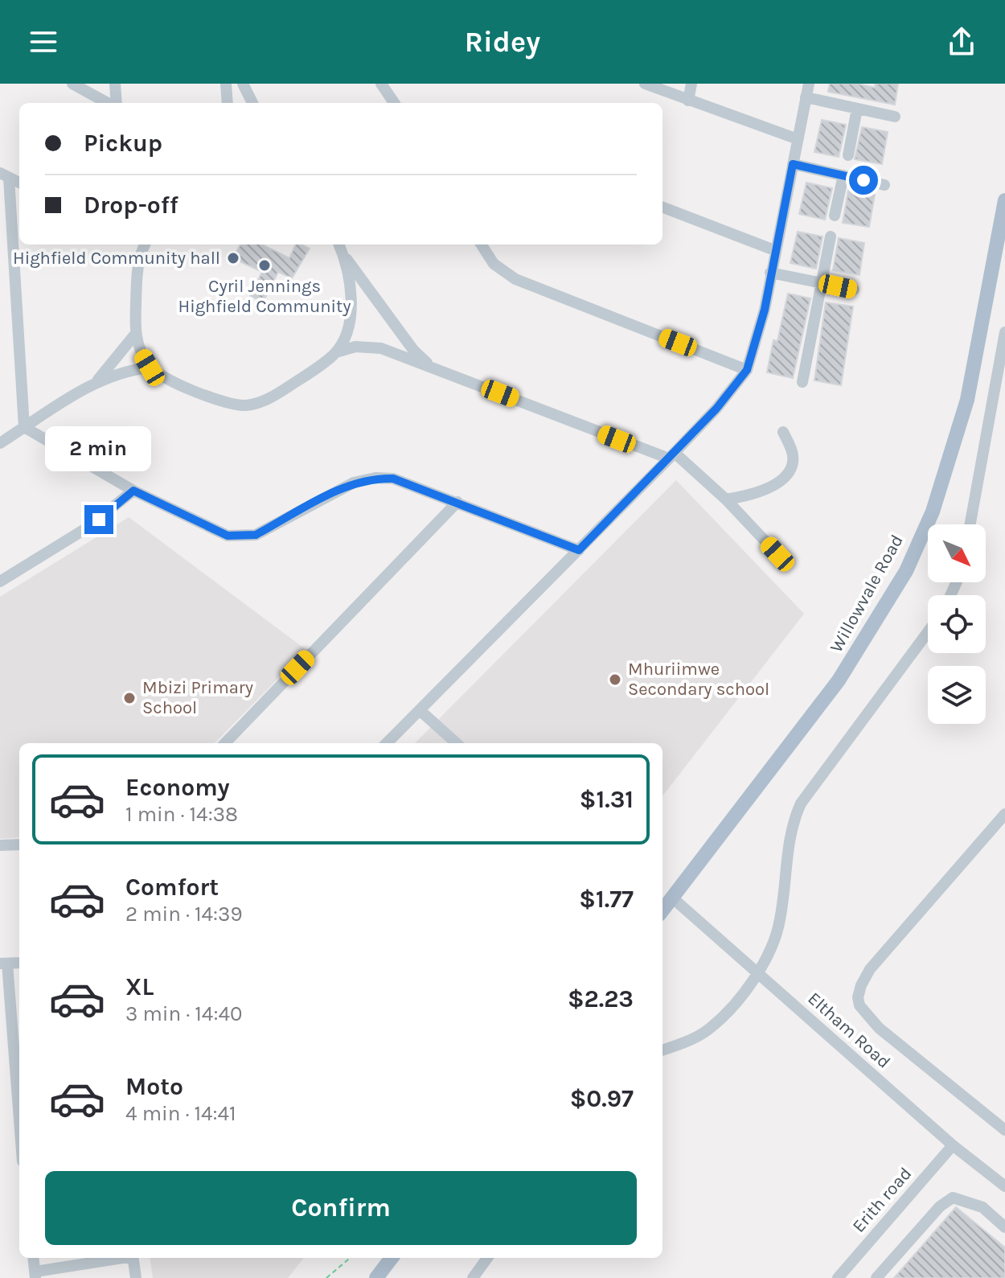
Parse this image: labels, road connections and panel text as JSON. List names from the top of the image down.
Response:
{
  "streets": {
    "main road": ["Willowvale Road"],
    "street": ["Eltham Road", "Erith road"]
  },
  "crossings": [
    ["Willowvale Road", "Eltham Road"],
    ["Eltham Road", "Erith road"]
  ],
  "places": [
    "Highfield Community hall",
    "Cyril Jennings Highfield Community",
    "Mhuriimwe Secondary school",
    "Mbizi Primary School"
  ],
  "north": "bottom right",
  "page": {
    "header": "Ridey",
    "banner": ["Pickup", "Drop-off"],
    "bubble": "2 min",
    "list": [
      {
        "name": "Economy",
        "note": "1 min · 14:38",
        "value": "$1.31"
      },
      {
        "name": "Comfort",
        "note": "2 min · 14:39",
        "value": "$1.77"
      },
      {
        "name": "XL",
        "note": "3 min · 14:40",
        "value": "$2.23"
      },
      {
        "name": "Moto",
        "note": "4 min · 14:41",
        "value": "$0.97"
      }
    ],
    "buttons": "Confirm"
  }
}
